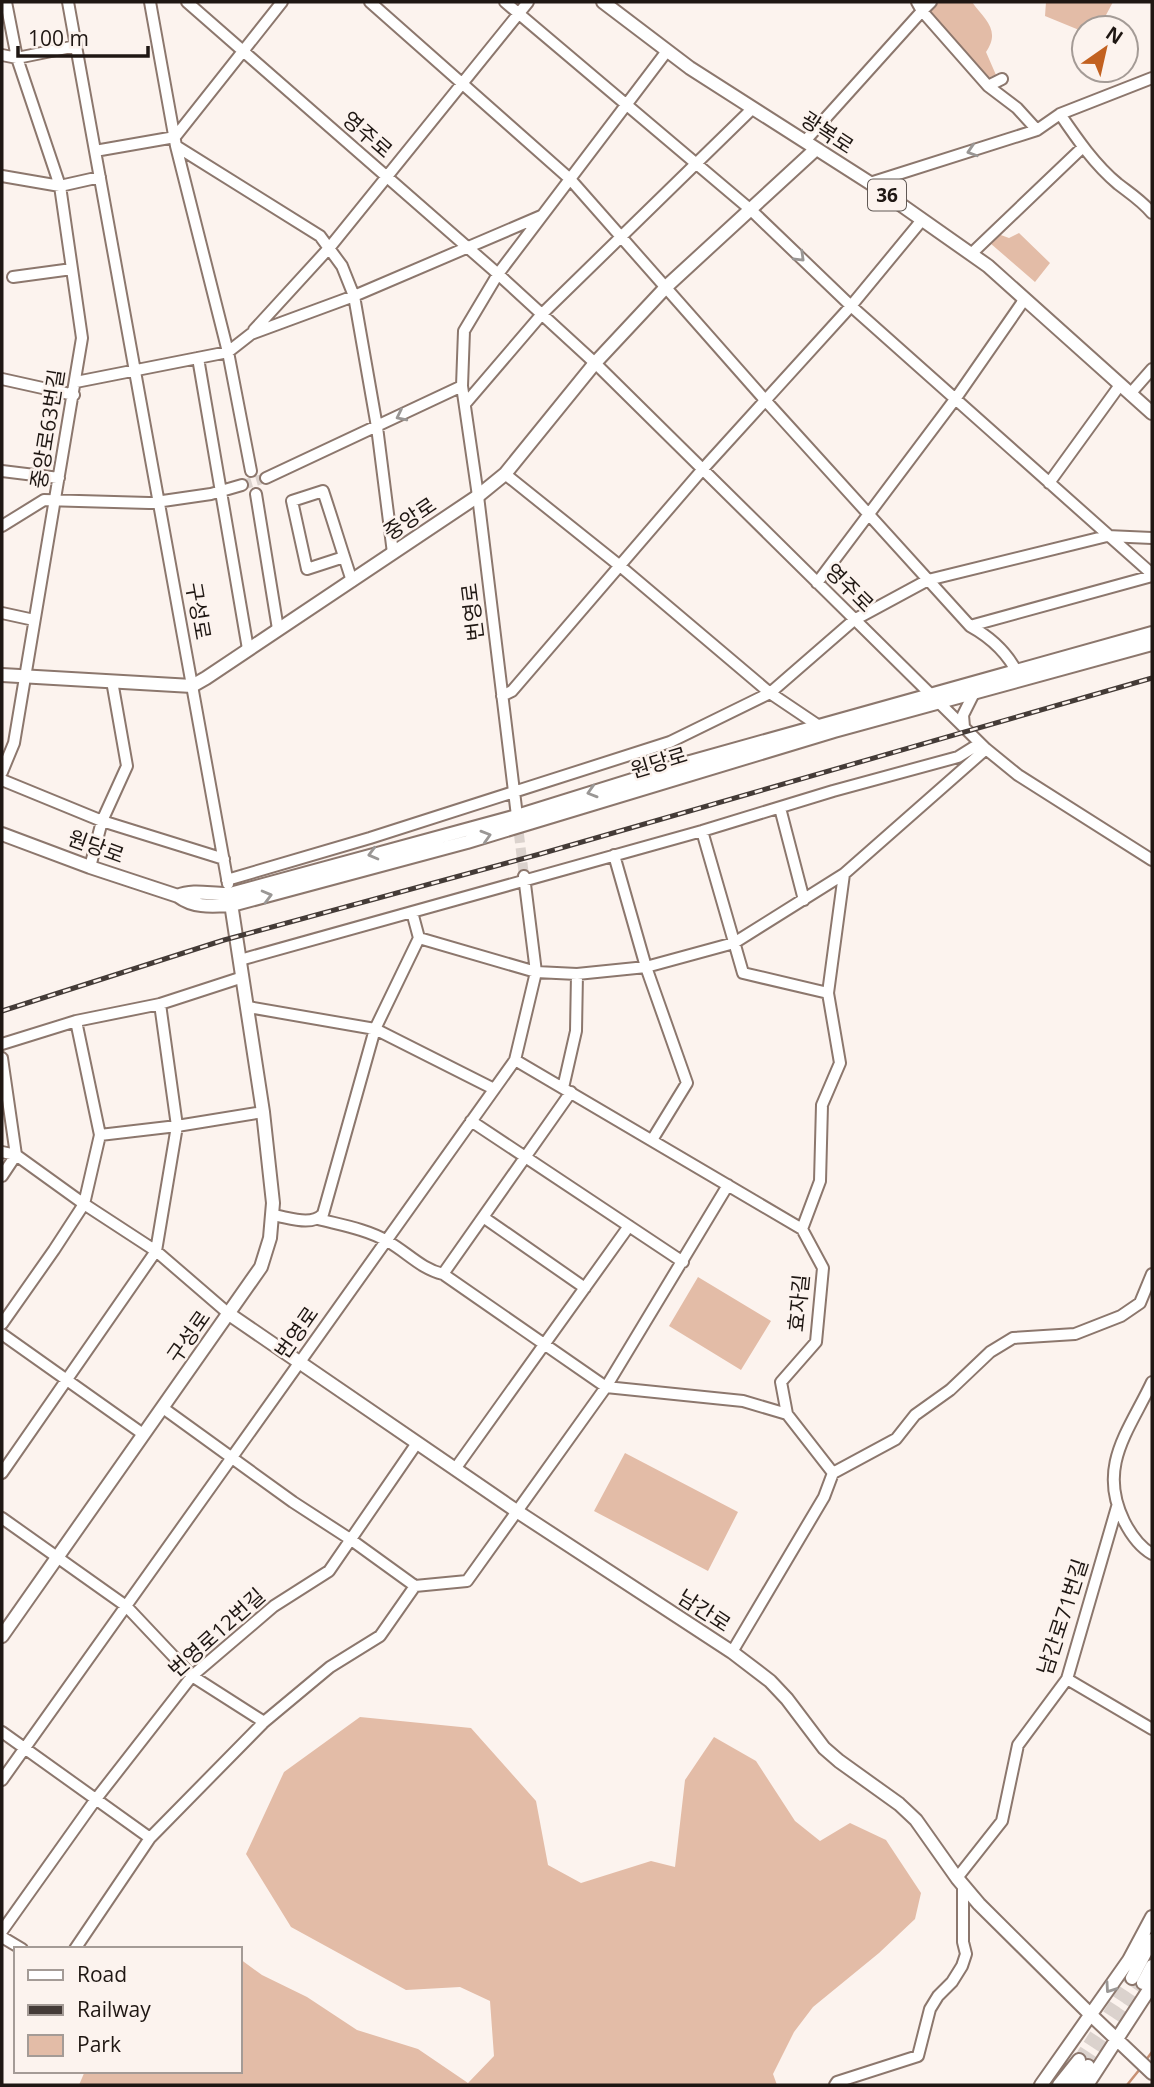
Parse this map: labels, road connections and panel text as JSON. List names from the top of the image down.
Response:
{
  "streets": {
    "main road": [
      "광복로",
      "36",
      "중앙로",
      "구성로",
      "원당로",
      "남간로"
    ],
    "street": [
      "영주로",
      "중앙로63번길",
      "번영로",
      "효자길",
      "남간로71번길",
      "번영로12번길"
    ]
  },
  "crossings": [
    ["광복로", "중앙로"],
    ["광복로", "번영로"],
    ["영주로", "중앙로"],
    ["영주로", "번영로"],
    ["영주로", "원당로"],
    ["중앙로", "구성로"],
    ["중앙로", "번영로"],
    ["구성로", "원당로"],
    ["구성로", "남간로"],
    ["번영로", "원당로"],
    ["번영로", "남간로"],
    ["남간로", "남간로71번길"],
    ["남간로", "번영로12번길"]
  ],
  "legend": ["Road", "Railway", "Park"],
  "scale_bar": "100 m",
  "north": "top right"
}
